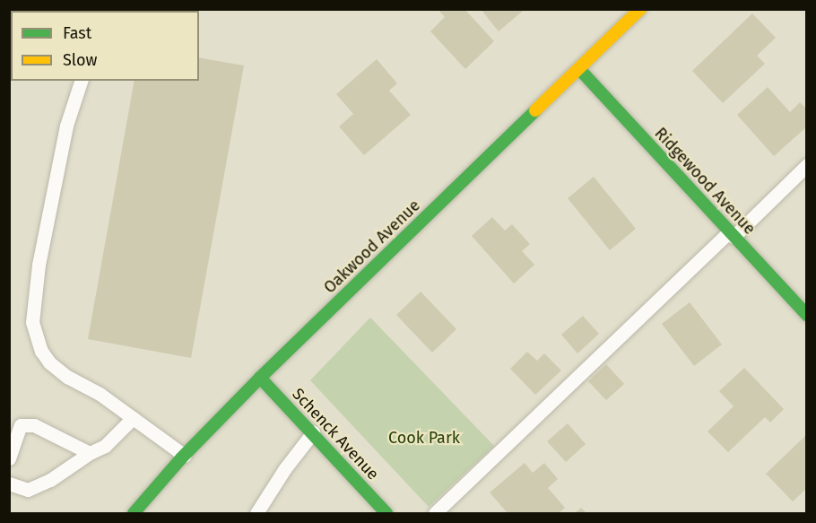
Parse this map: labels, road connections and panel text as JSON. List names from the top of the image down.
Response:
{
  "streets": {
    "street": ["Ridgewood Avenue", "Oakwood Avenue", "Schenck Avenue"]
  },
  "crossings": [
    ["Ridgewood Avenue", "Oakwood Avenue"],
    ["Oakwood Avenue", "Schenck Avenue"]
  ],
  "parks": ["Cook Park"],
  "legend": ["Fast", "Slow"]
}
